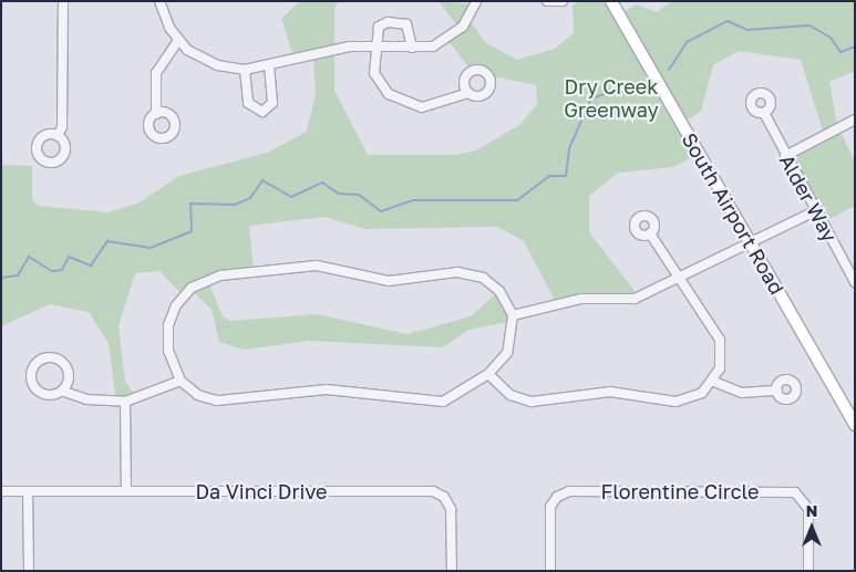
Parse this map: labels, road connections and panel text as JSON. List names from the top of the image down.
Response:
{
  "streets": {
    "main road": ["South Airport Road"],
    "street": ["Alder Way", "Da Vinci Drive", "Florentine Circle"]
  },
  "parks": ["Dry Creek Greenway"],
  "north": "top"
}
